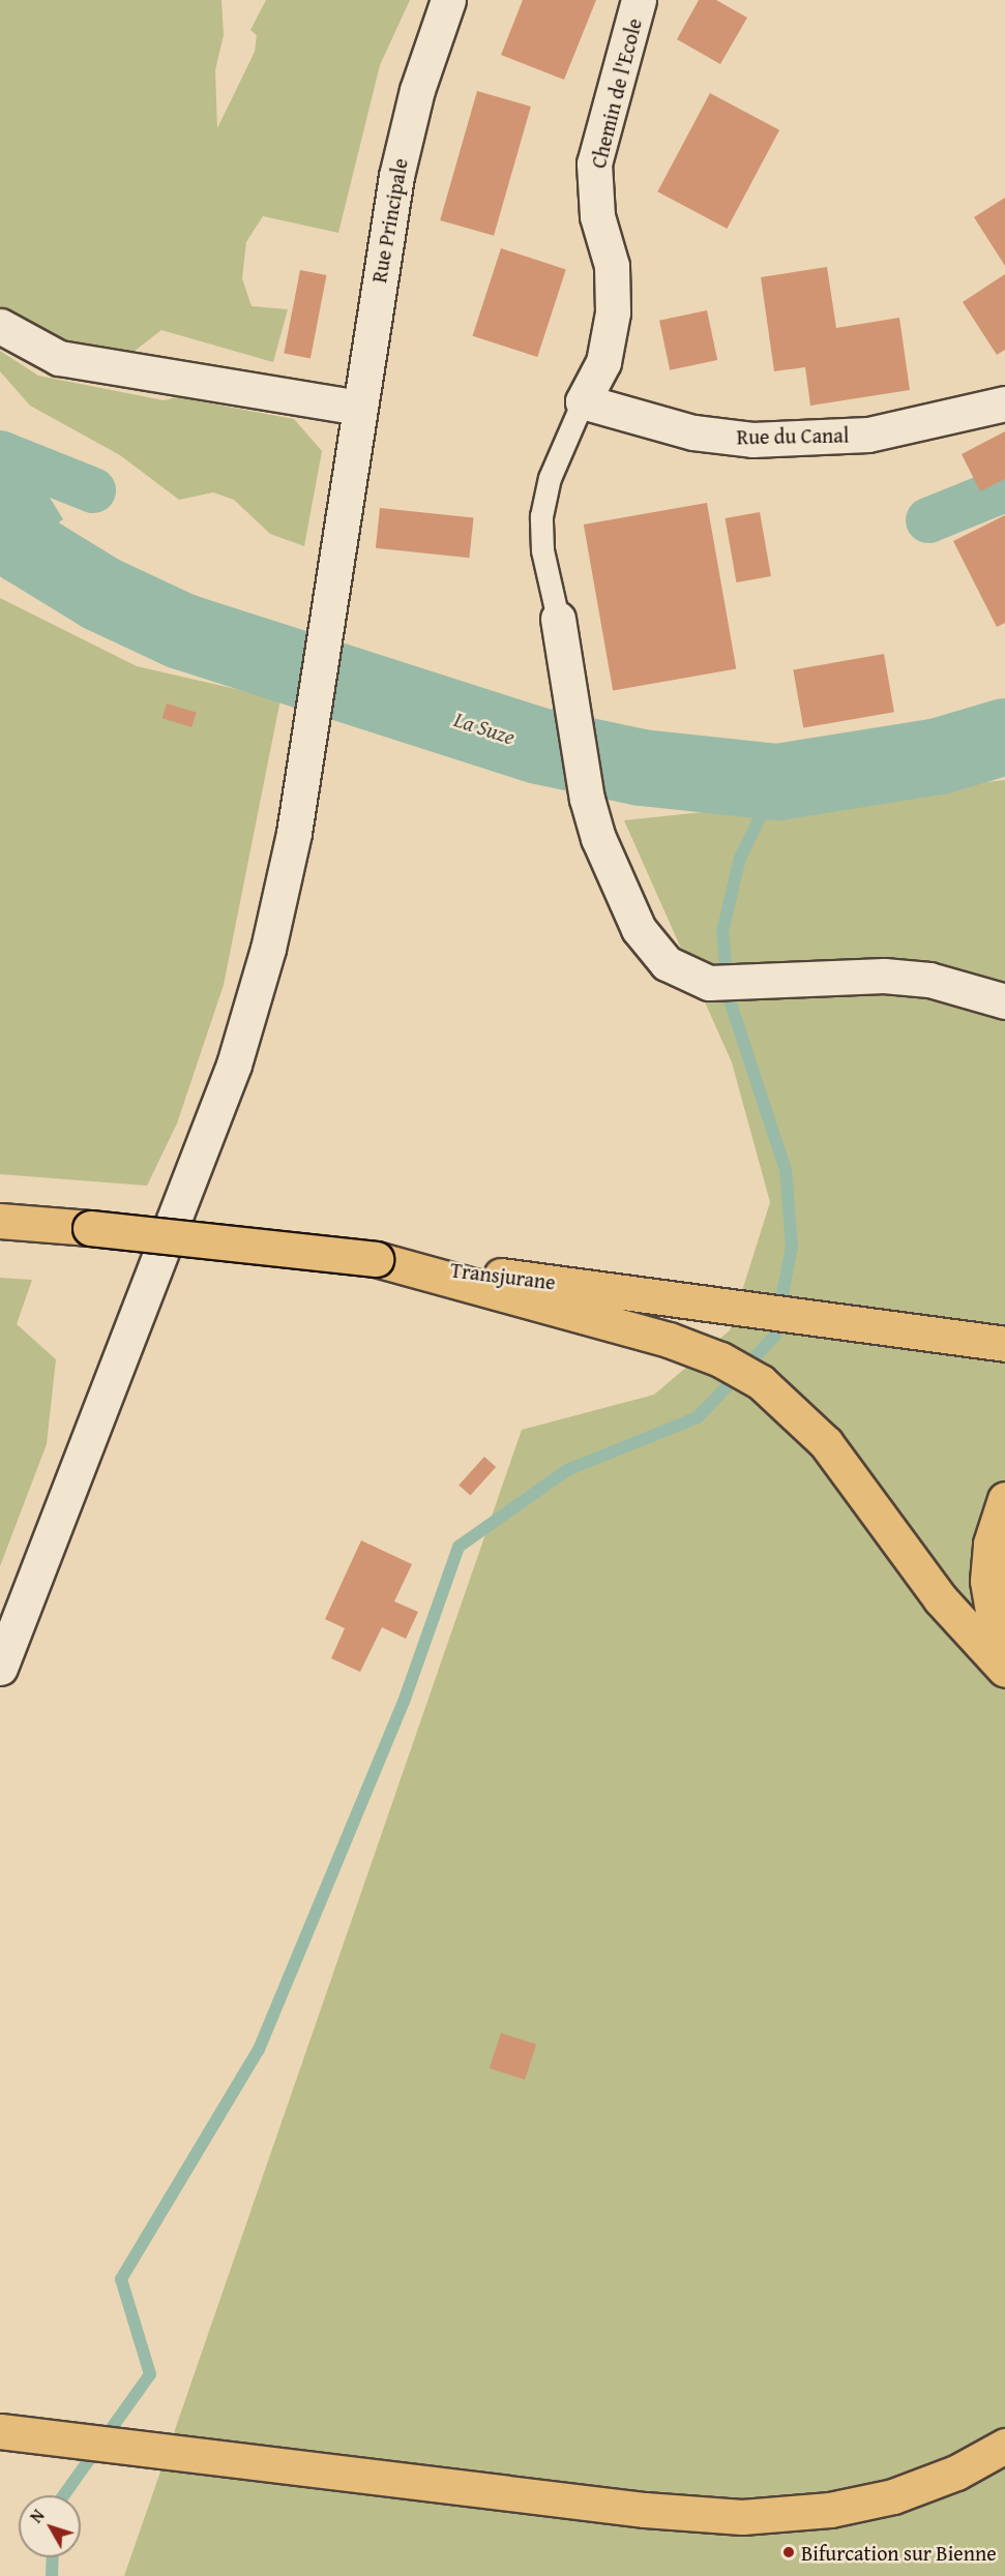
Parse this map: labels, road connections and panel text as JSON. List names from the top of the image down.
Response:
{
  "streets": {
    "main road": ["Transjurane"],
    "street": ["Chemin de l'Ecole", "Rue Principale", "Rue du Canal"]
  },
  "crossings": [
    ["Chemin de l'Ecole", "Rue du Canal"]
  ],
  "water": ["La Suze"],
  "places": ["Bifurcation sur Bienne"],
  "north": "top left"
}
